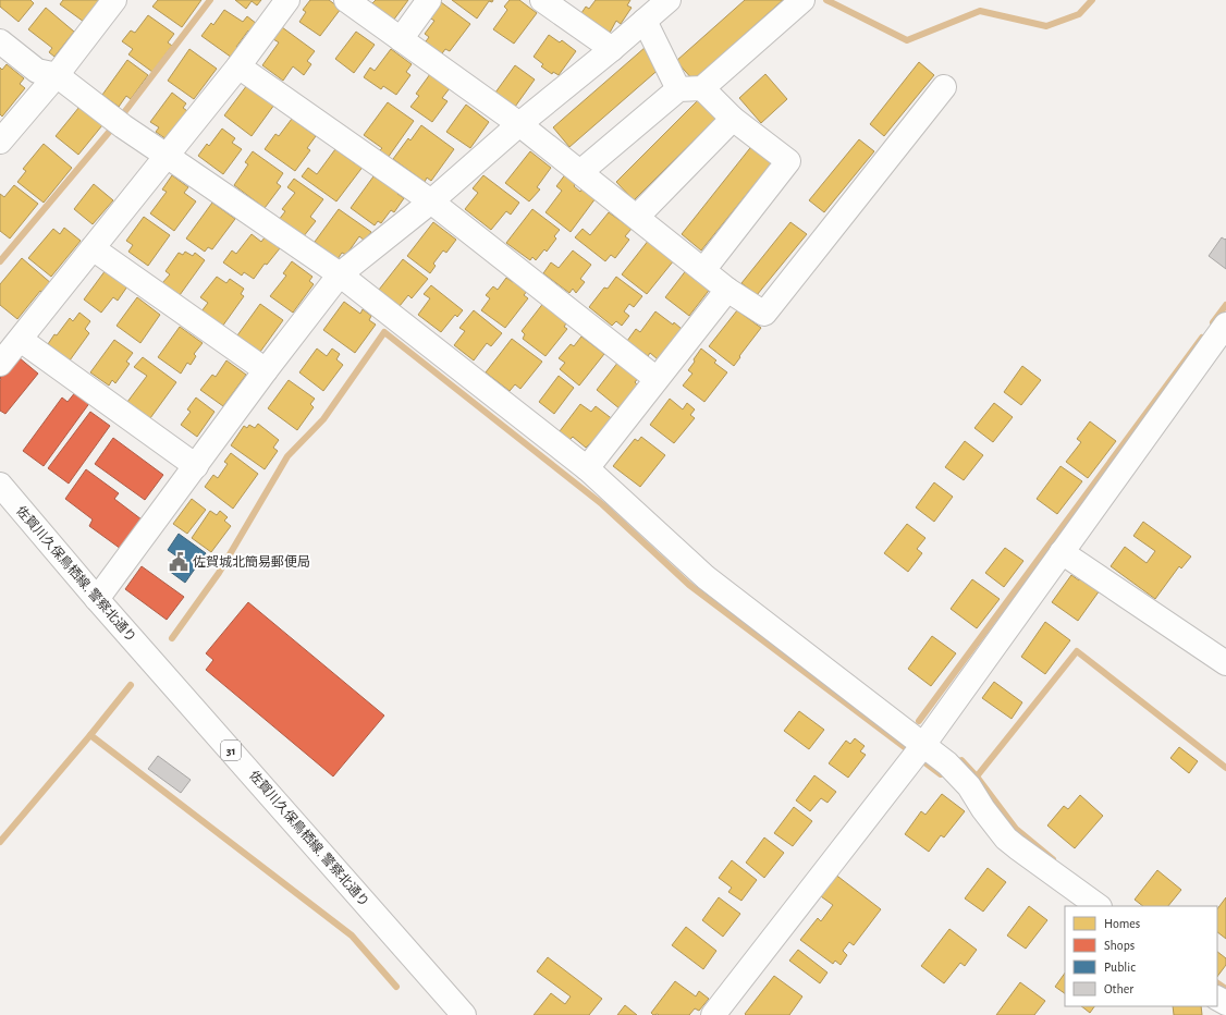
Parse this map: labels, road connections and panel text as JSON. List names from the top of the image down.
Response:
{
  "streets": {
    "street": ["佐賀川久保鳥栖線, 警察北通り", "31"]
  },
  "places": {
    "public building": ["佐賀城北簡易郵便局"]
  },
  "legend": [
    "Homes",
    "Shops",
    "Public",
    "Other"
  ]
}
